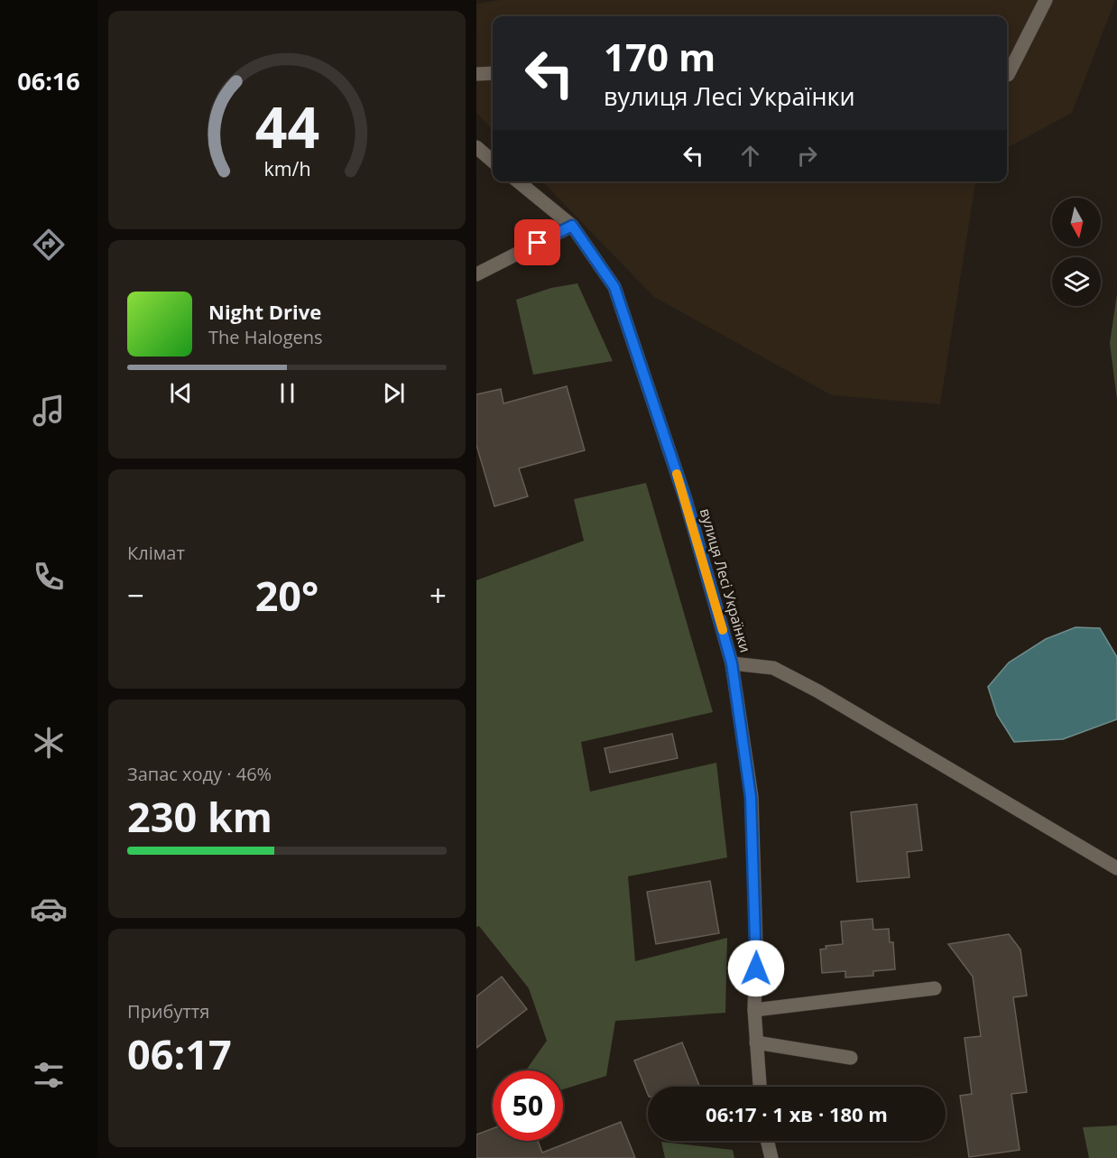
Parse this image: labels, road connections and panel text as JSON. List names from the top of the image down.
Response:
{
  "streets": {
    "main road": ["вулиця Лесі Українки"]
  },
  "north": "bottom",
  "page": {
    "tabs": "06:16",
    "turn": ["170 m", "вулиця Лесі Українки"],
    "song": ["Night Drive", "The Halogens"],
    "tile": [
      "Клімат",
      ["Запас ходу · 46%", "230 km"],
      ["Прибуття", "06:17"]
    ],
    "heat": ["−", "20°", "+"],
    "limit": "50",
    "trip": "06:17 · 1 хв · 180 m",
    "gauge": ["44", "km/h"]
  }
}
